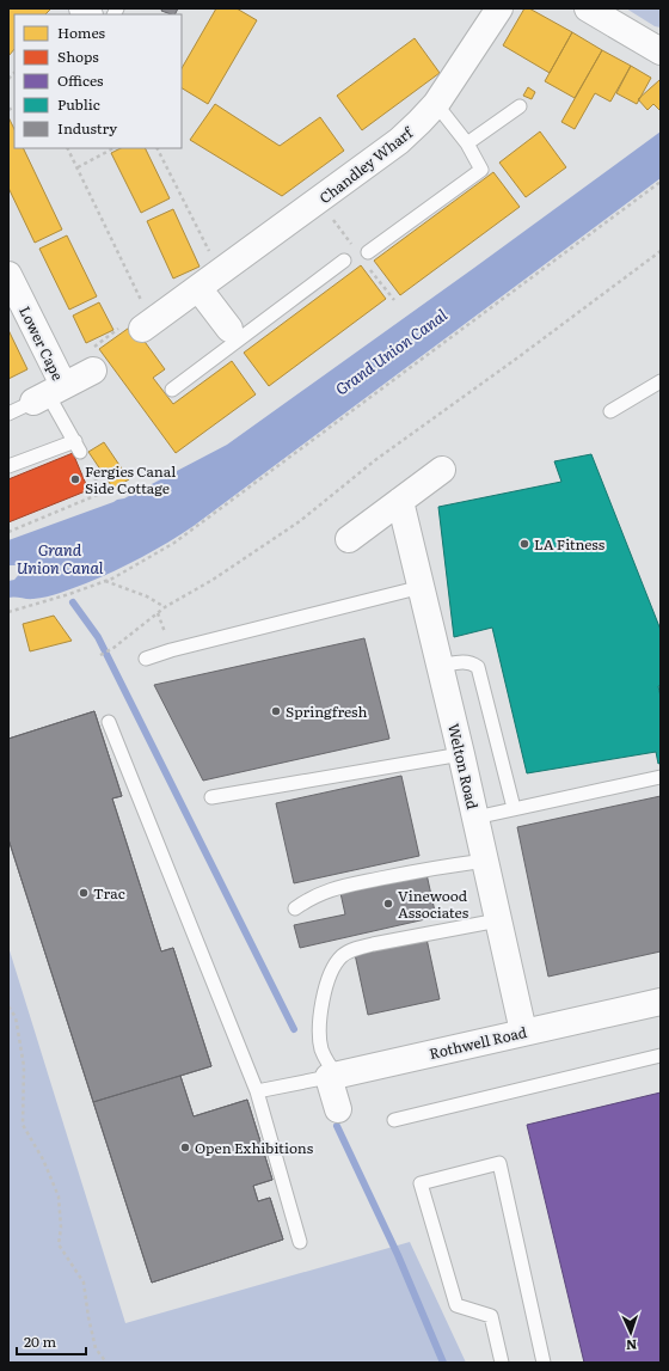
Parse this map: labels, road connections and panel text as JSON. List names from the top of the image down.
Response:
{
  "streets": {
    "street": [
      "Chandley Wharf",
      "Lower Cape",
      "Welton Road",
      "Rothwell Road"
    ]
  },
  "crossings": [
    ["Welton Road", "Rothwell Road"]
  ],
  "water": ["Grand Union Canal"],
  "places": [
    "Fergies Canal Side Cottage",
    "LA Fitness",
    "Springfresh",
    "Trac",
    "Vinewood Associates",
    "Open Exhibitions"
  ],
  "legend": [
    "Homes",
    "Shops",
    "Offices",
    "Public",
    "Industry"
  ],
  "scale_bar": "20 m",
  "north": "bottom"
}
